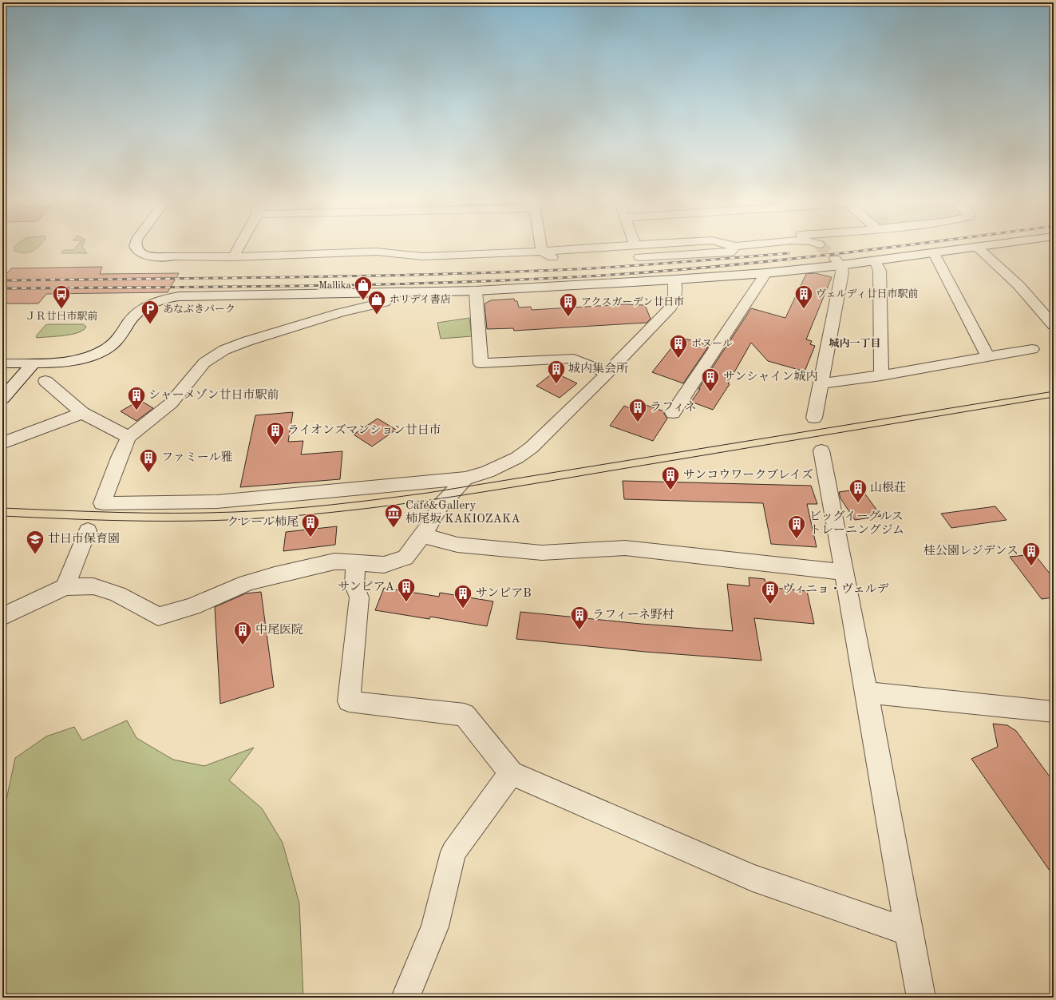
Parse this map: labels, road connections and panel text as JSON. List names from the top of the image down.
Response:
{
  "districts": ["城内一丁目"],
  "places": {
    "shop": ["Mallika", "ホリデイ書店"],
    "bus stop": ["ＪＲ廿日市駅前"],
    "building": [
      "ヴェルディ廿日市駅前",
      "アクスガーデン廿日市",
      "ボヌール",
      "城内集会所",
      "サンシャイン城内",
      "シャーメゾン廿日市駅前",
      "ラフィネ",
      "ライオンズマンション廿日市",
      "ファミール雅",
      "サンコウワークプレイズ",
      "山根荘",
      "クレール柿尾",
      "ビッグイーグルス トレーニングジム",
      "桂公園レジデンス",
      "サンピアA",
      "ヴィニョ・ヴェルデ",
      "サンピアB",
      "ラフィーネ野村",
      "中尾医院"
    ],
    "parking": ["あなぶきパーク"],
    "museum": ["Café&Gallery 柿尾坂 KAKIOZAKA"],
    "school or university": ["廿日市保育園"]
  }
}
